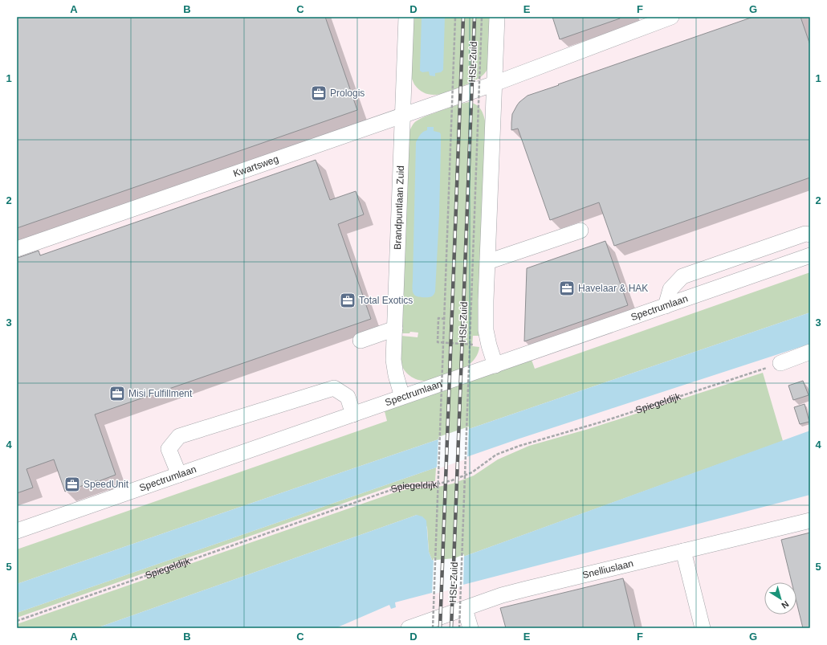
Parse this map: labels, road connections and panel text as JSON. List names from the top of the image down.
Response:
{
  "streets": {
    "street": [
      "Kwartsweg",
      "Brandpuntlaan Zuid",
      "Spectrumlaan",
      "Snelliuslaan"
    ],
    "path": ["HSL-Zuid", "Spiegeldijk"]
  },
  "crossings": [
    ["Kwartsweg", "Brandpuntlaan Zuid"],
    ["Brandpuntlaan Zuid", "Spectrumlaan"]
  ],
  "places": {
    "office": [
      "Prologis",
      "Havelaar & HAK",
      "Total Exotics",
      "Misi Fulfillment",
      "SpeedUnit"
    ]
  },
  "north": "bottom right",
  "grid": {
    "columns": [
      "A",
      "B",
      "C",
      "D",
      "E",
      "F",
      "G"
    ],
    "rows": [
      "1",
      "2",
      "3",
      "4",
      "5"
    ]
  }
}
